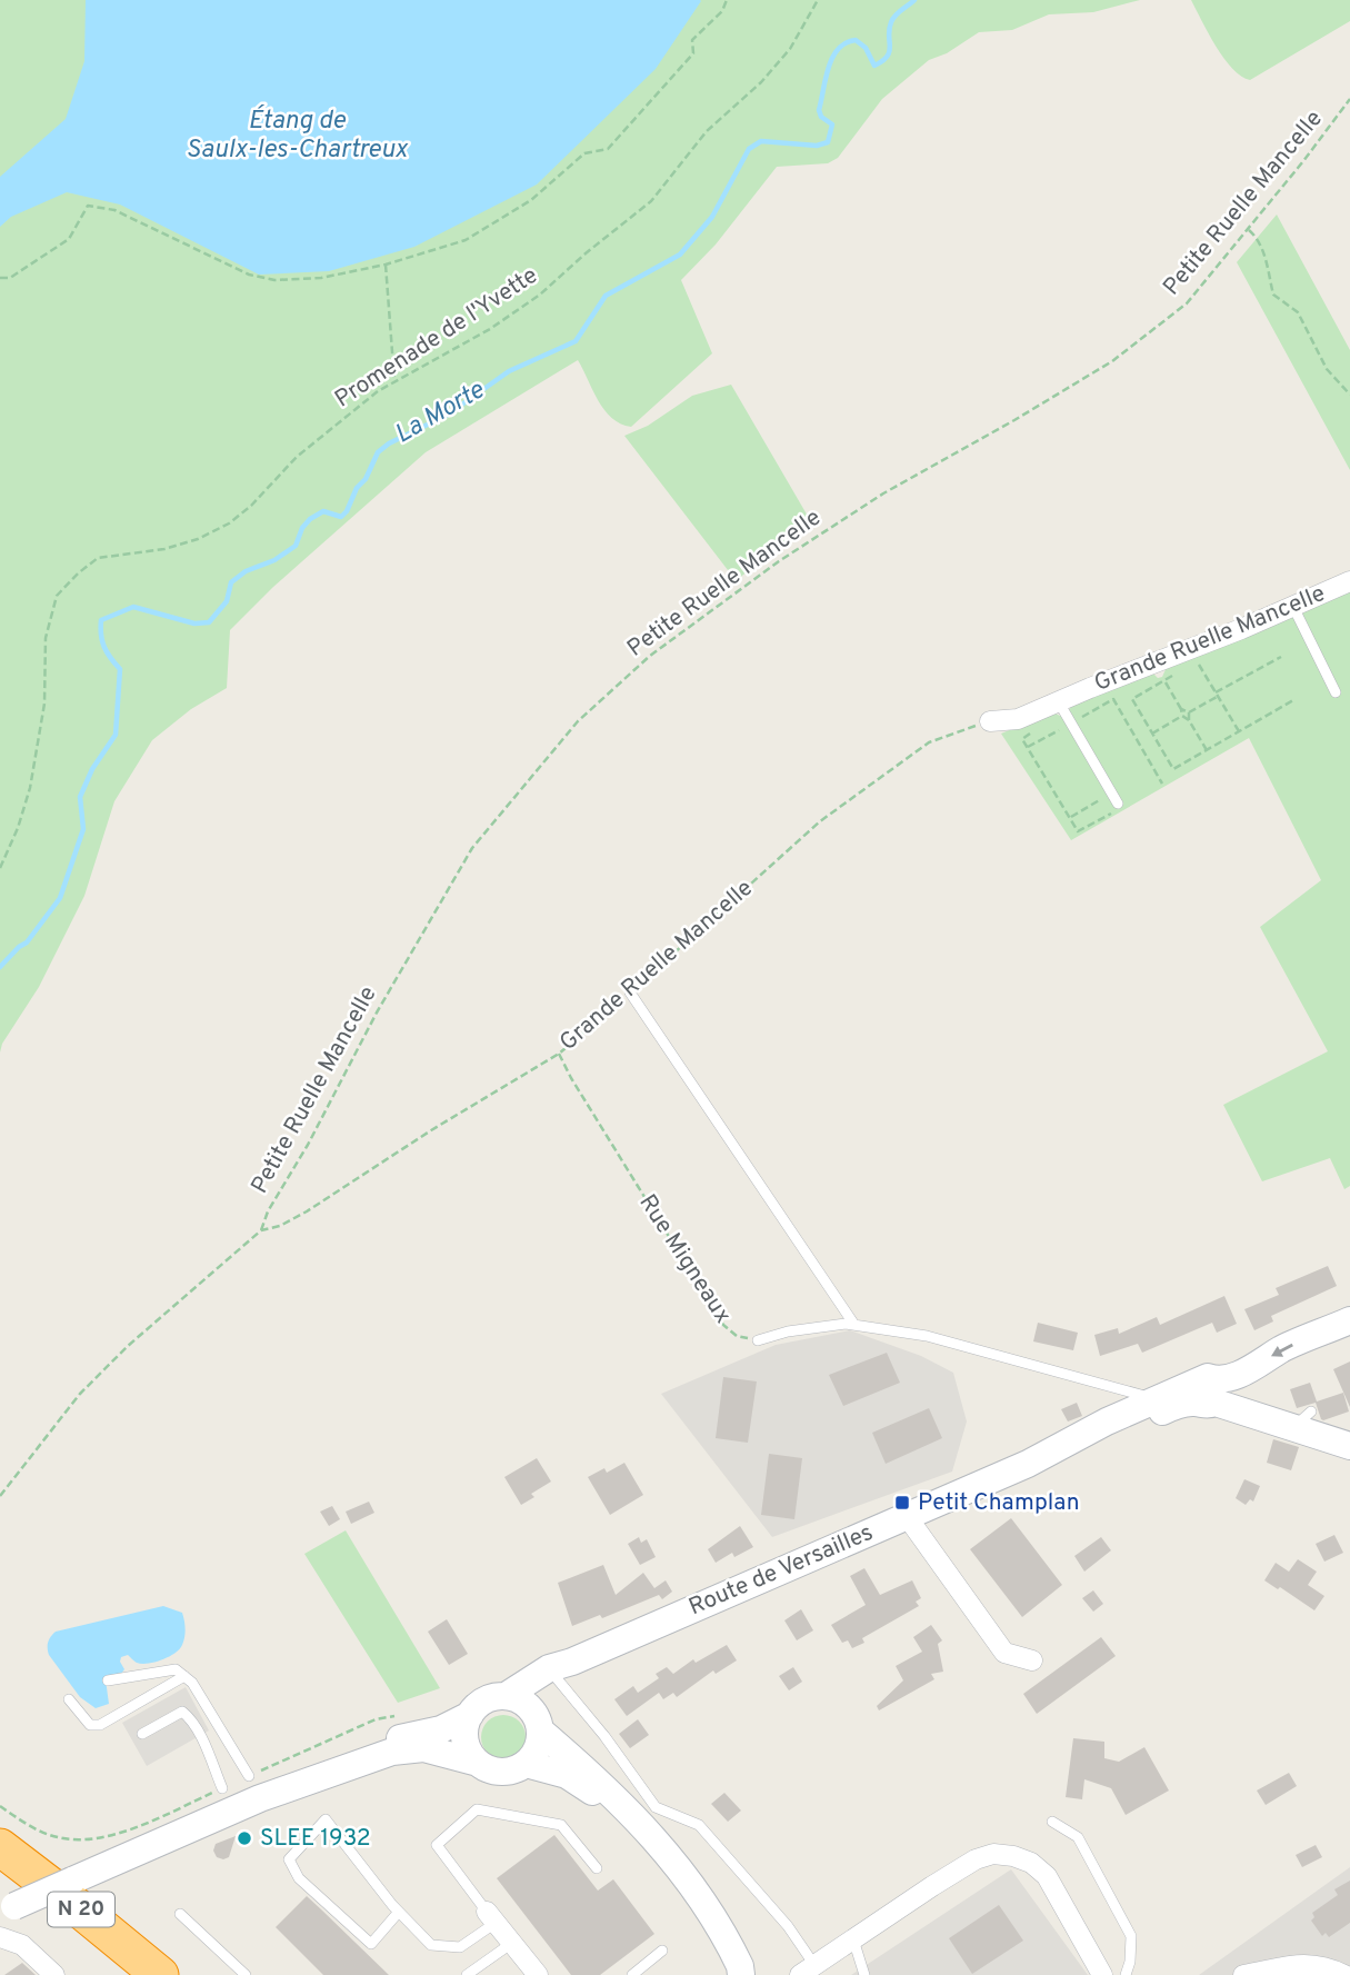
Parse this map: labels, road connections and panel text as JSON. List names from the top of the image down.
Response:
{
  "streets": {
    "highway": ["N 20"],
    "main road": ["Route de Versailles"],
    "street": ["Grande Ruelle Mancelle"],
    "lane": ["Rue Migneaux"],
    "path": ["Petite Ruelle Mancelle", "Promenade de l'Yvette"]
  },
  "crossings": [
    ["Petite Ruelle Mancelle", "Grande Ruelle Mancelle"],
    ["Grande Ruelle Mancelle", "Rue Migneaux"],
    ["Rue Migneaux", "Route de Versailles"]
  ],
  "water": ["Étang de Saulx-les-Chartreux", "La Morte"],
  "places": {
    "transit": ["Petit Champlan"],
    "other": ["SLEE 1932"]
  }
}
